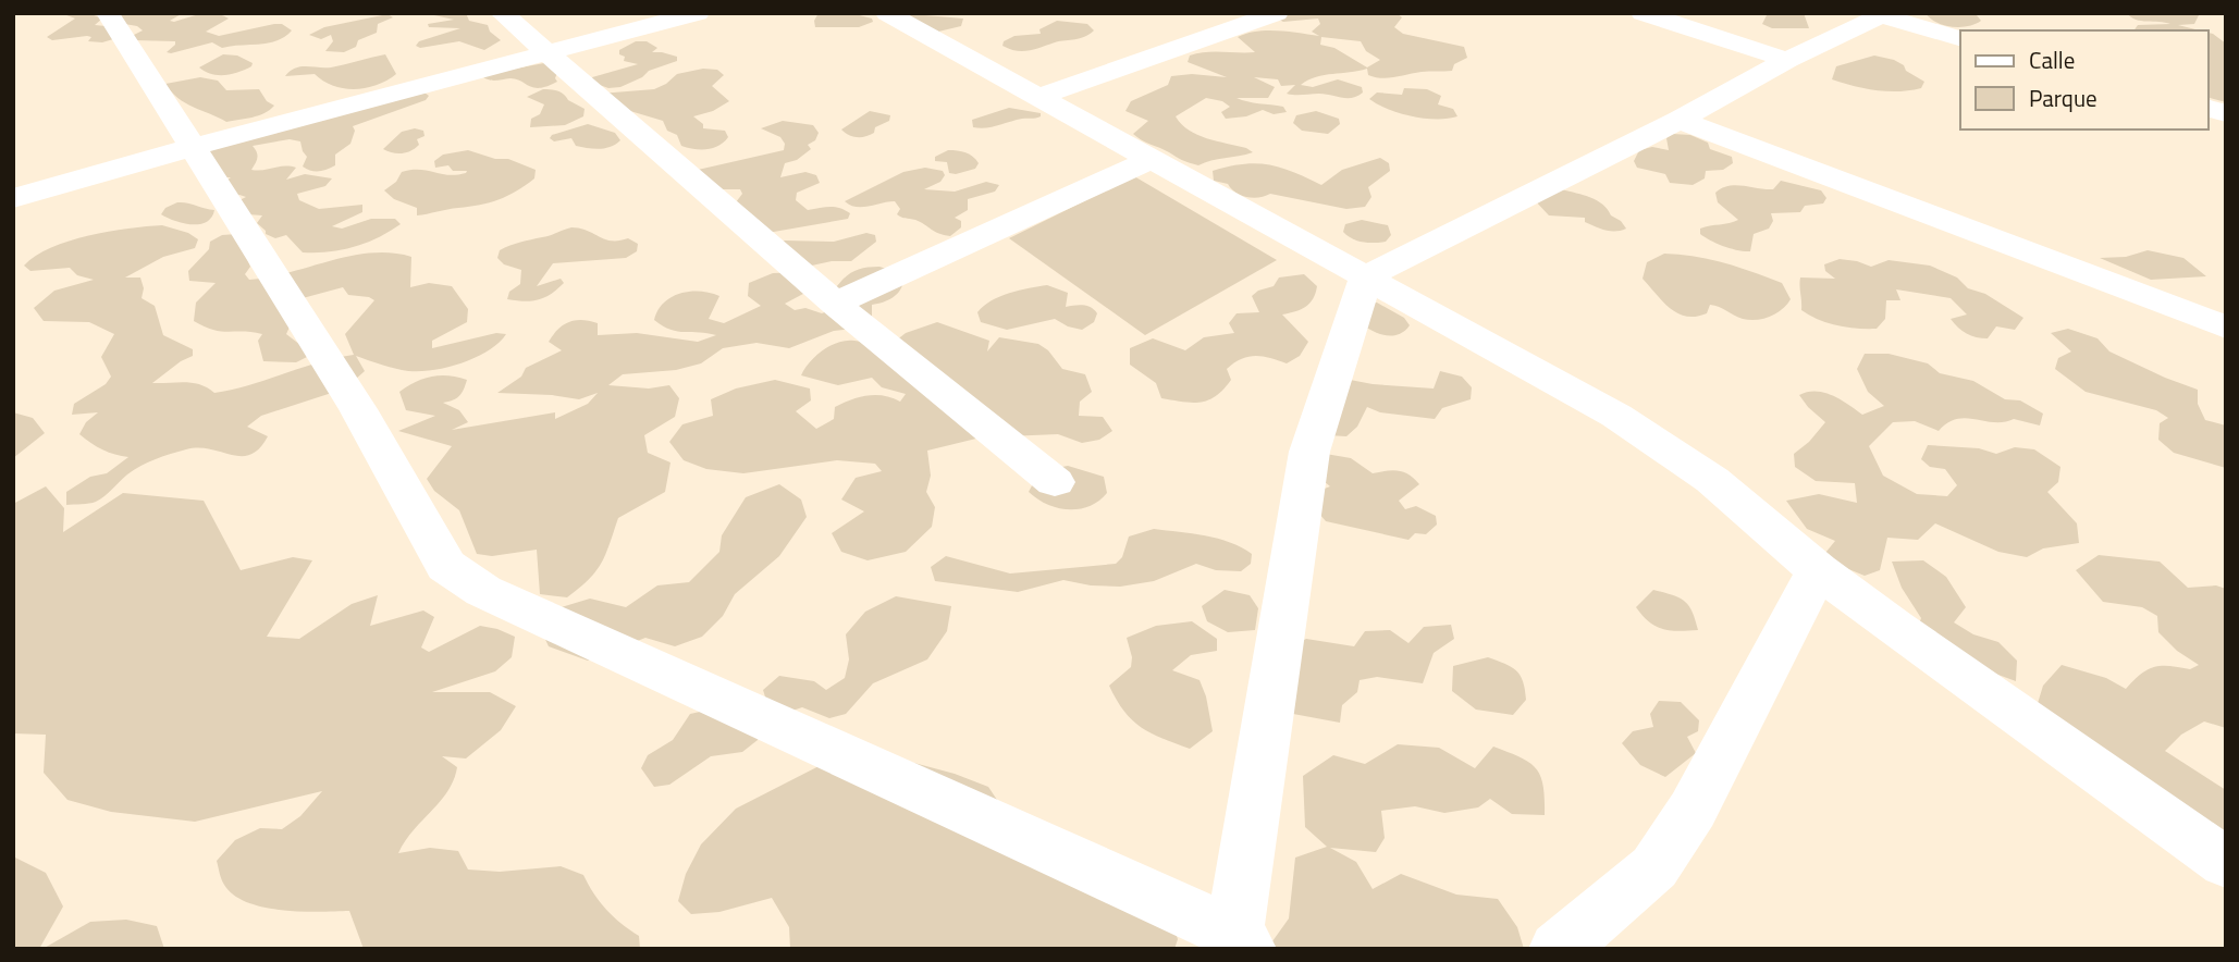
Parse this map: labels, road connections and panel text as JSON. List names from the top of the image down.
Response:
{
  "legend": ["Calle", "Parque"]
}
